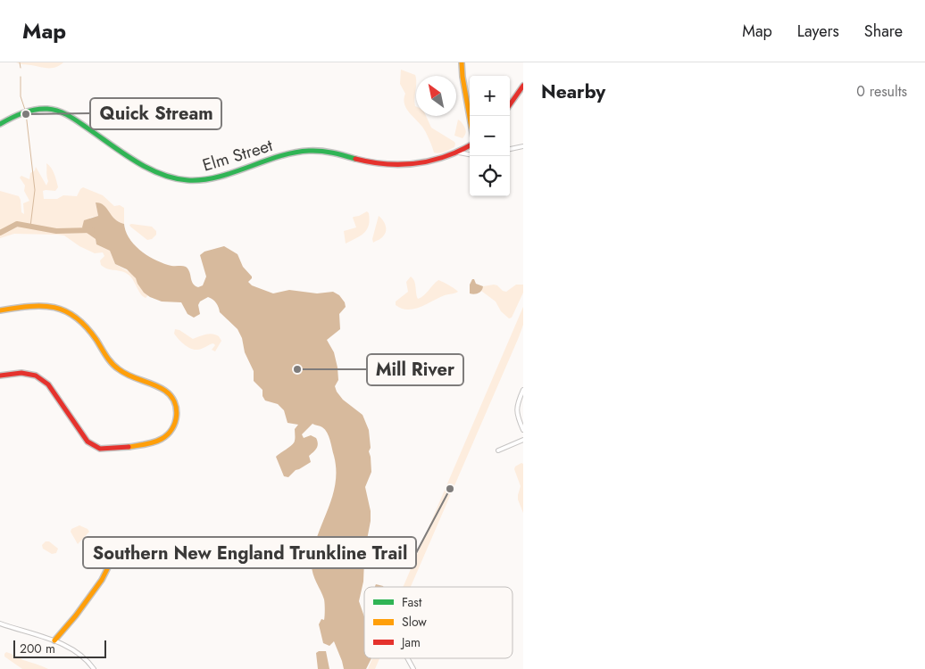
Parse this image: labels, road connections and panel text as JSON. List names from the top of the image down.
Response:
{
  "streets": {
    "street": ["Elm Street"]
  },
  "places": ["Quick Stream", "Mill River", "Southern New England Trunkline Trail"],
  "legend": ["Fast", "Slow", "Jam"],
  "scale_bar": "200 m",
  "north": "top left",
  "page": {
    "header": "Map",
    "nav": ["Map", "Layers", "Share"],
    "heading": ["Nearby", "0 results"],
    "map_buttons": ["+", "−"],
    "scale": "200 m"
  }
}
